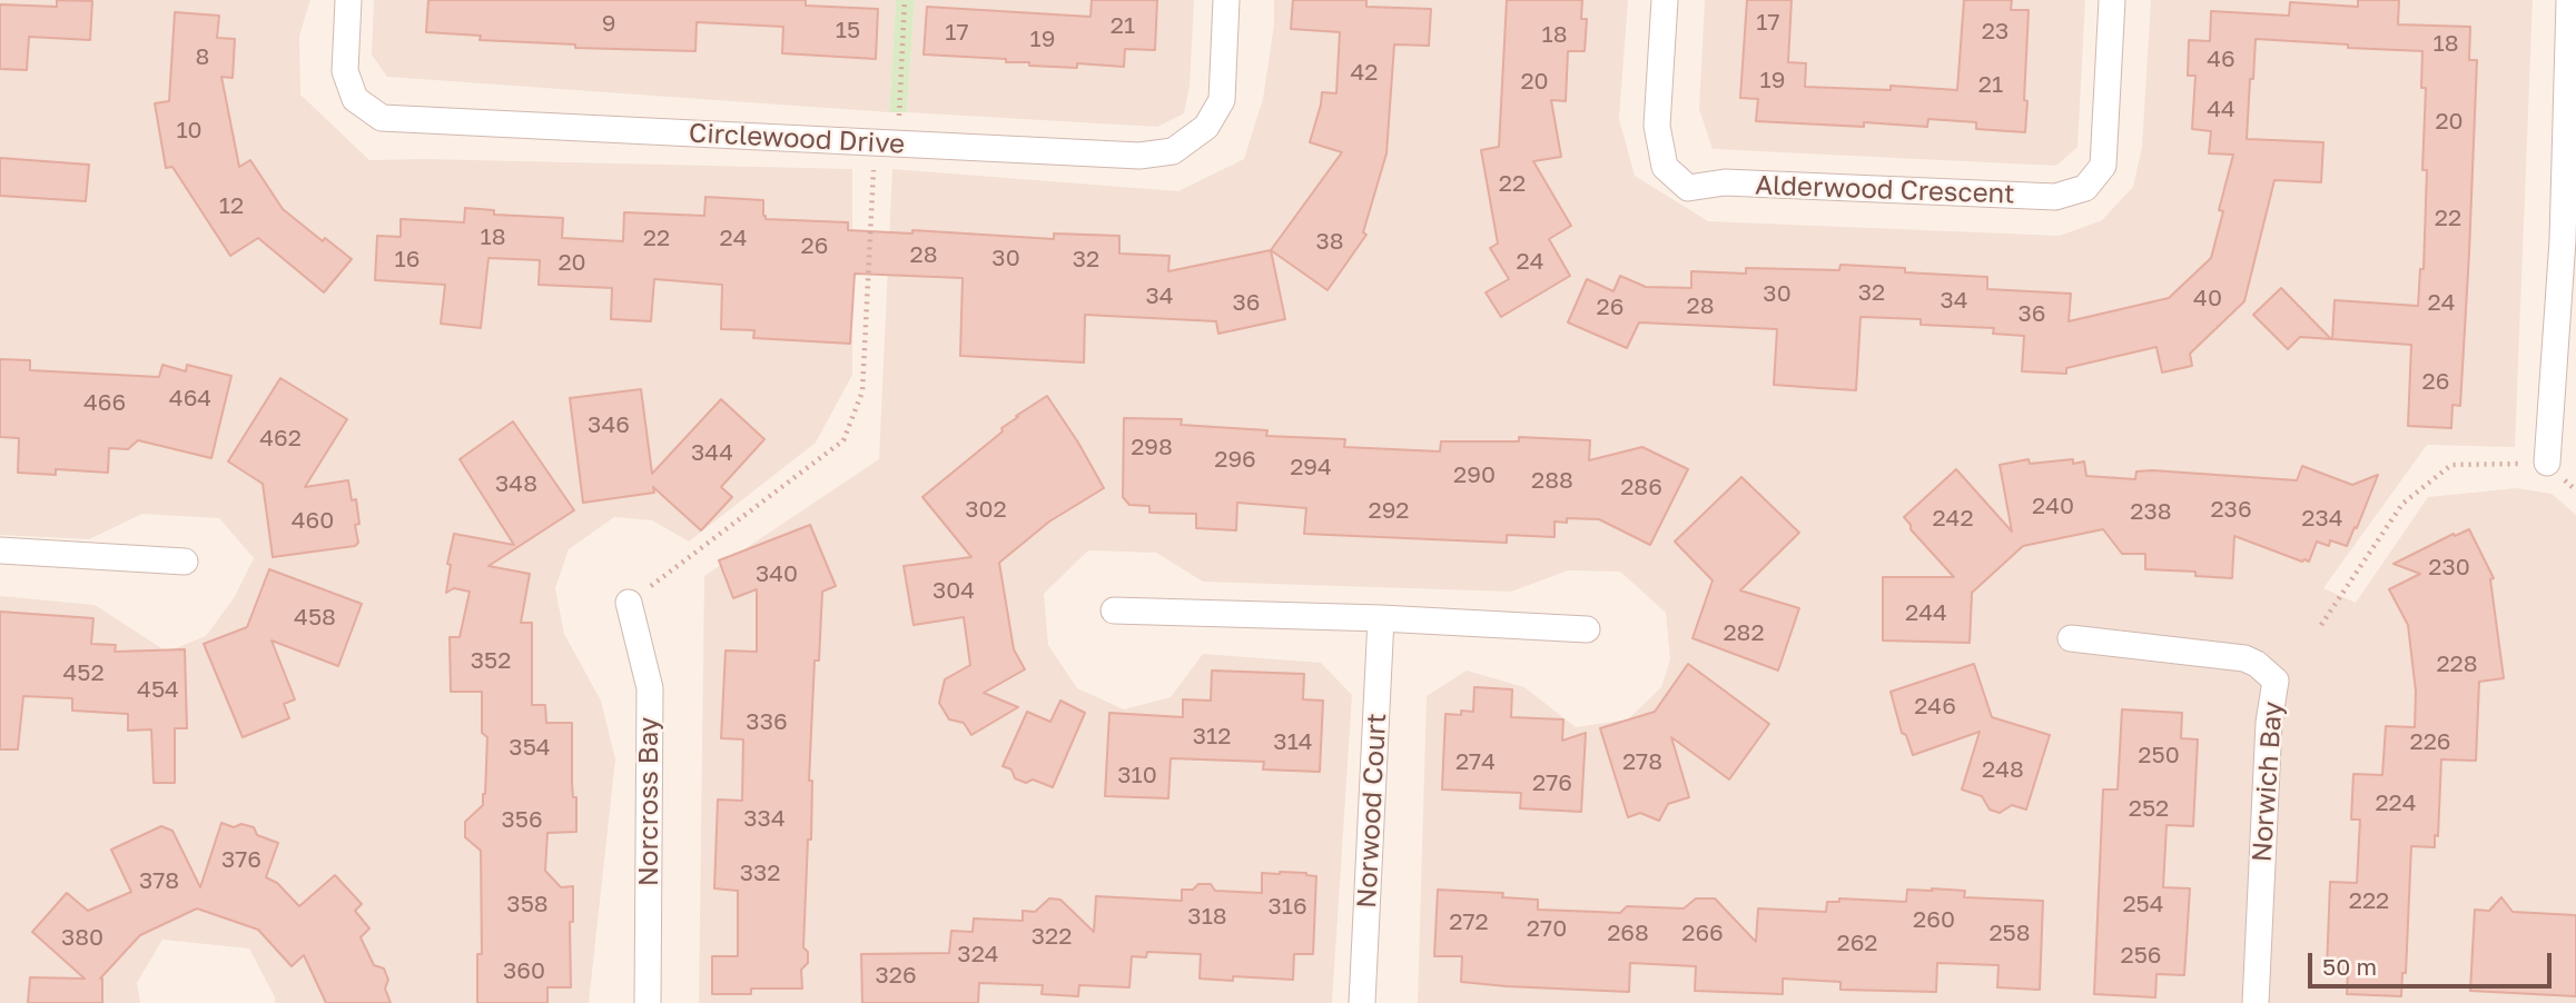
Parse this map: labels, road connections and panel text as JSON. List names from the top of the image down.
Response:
{
  "streets": {
    "street": [
      "Circlewood Drive",
      "Alderwood Crescent",
      "Norwich Bay",
      "Norcross Bay",
      "Norwood Court"
    ]
  },
  "house_numbers": [
    "17",
    "9",
    "21",
    "15",
    "23",
    "17",
    "18",
    "19",
    "18",
    "8",
    "46",
    "42",
    "19",
    "20",
    "21",
    "44",
    "20",
    "10",
    "22",
    "12",
    "22",
    "18",
    "22",
    "24",
    "38",
    "26",
    "28",
    "30",
    "16",
    "32",
    "24",
    "20",
    "32",
    "30",
    "34",
    "40",
    "34",
    "36",
    "24",
    "28",
    "26",
    "36",
    "26",
    "464",
    "466",
    "346",
    "462",
    "298",
    "344",
    "296",
    "294",
    "290",
    "288",
    "348",
    "286",
    "240",
    "302",
    "236",
    "292",
    "238",
    "242",
    "234",
    "460",
    "230",
    "340",
    "304",
    "244",
    "458",
    "282",
    "352",
    "228",
    "452",
    "454",
    "246",
    "336",
    "312",
    "314",
    "226",
    "354",
    "250",
    "274",
    "278",
    "248",
    "310",
    "276",
    "224",
    "252",
    "334",
    "356",
    "376",
    "332",
    "378",
    "222",
    "358",
    "254",
    "316",
    "318",
    "260",
    "272",
    "270",
    "268",
    "266",
    "258",
    "322",
    "380",
    "262",
    "324",
    "256",
    "360",
    "326"
  ],
  "scale_bar": "50 m"
}
